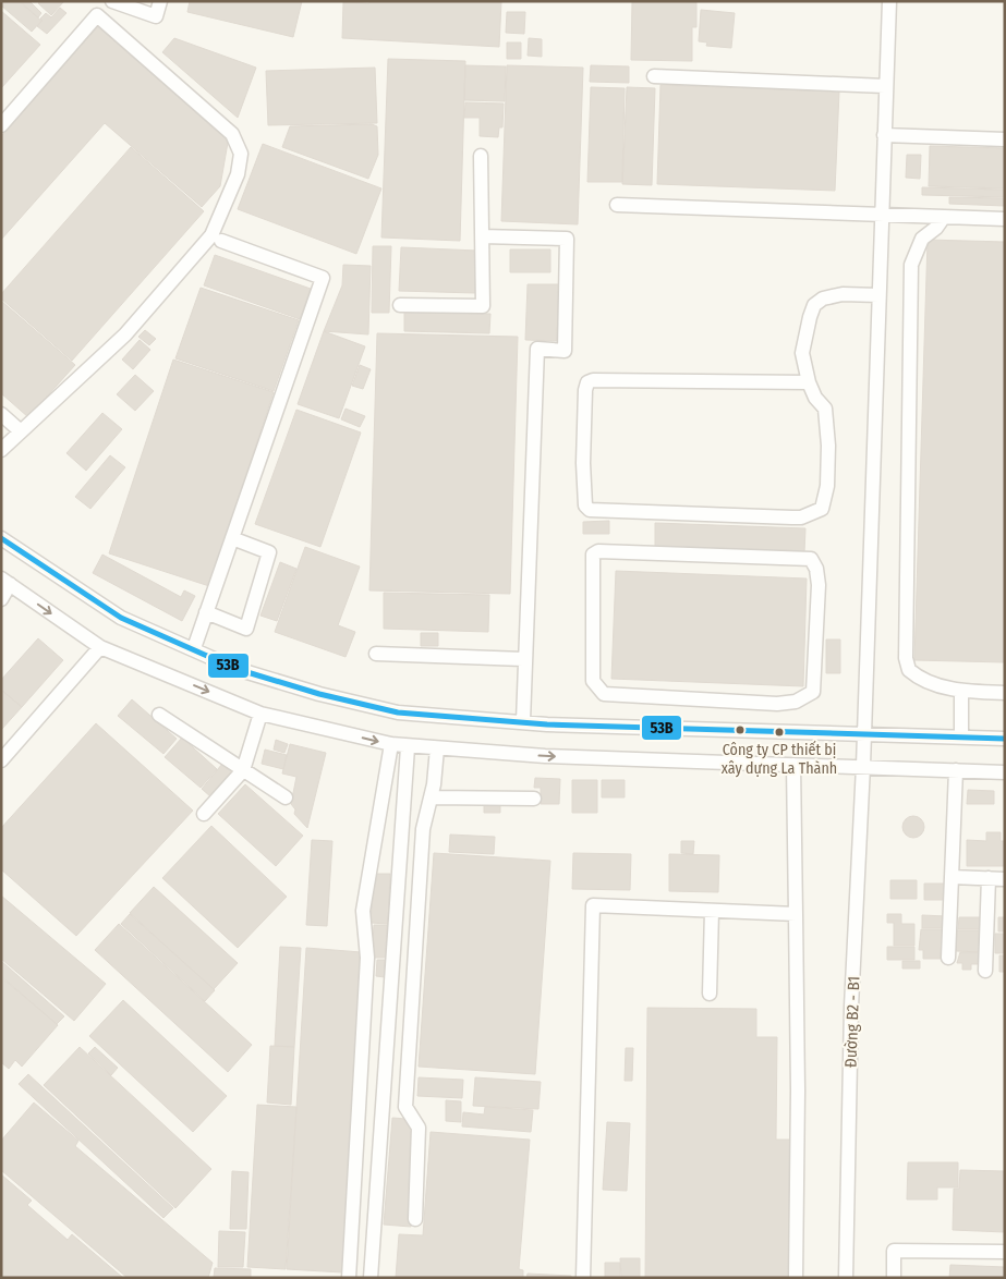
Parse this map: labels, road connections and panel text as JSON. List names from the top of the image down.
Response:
{
  "streets": {
    "street": ["Đường B2 - B1"]
  },
  "places": ["Công ty CP thiết bị xây dựng La Thành"],
  "lines": ["transit line 53B"]
}
